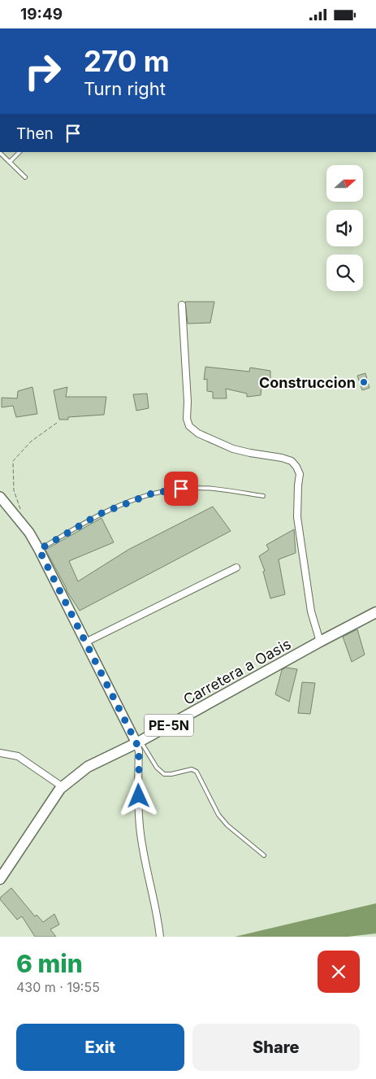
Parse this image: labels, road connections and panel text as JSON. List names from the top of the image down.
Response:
{
  "streets": {
    "main road": ["Carretera a Oasis", "PE-5N"]
  },
  "places": ["Construccion"],
  "north": "right",
  "page": {
    "status": "19:49",
    "turn": ["270 m", "Turn right"],
    "then": "Then",
    "heading": ["6 min", "430 m · 19:55"],
    "buttons": ["Exit", "Share"]
  }
}
